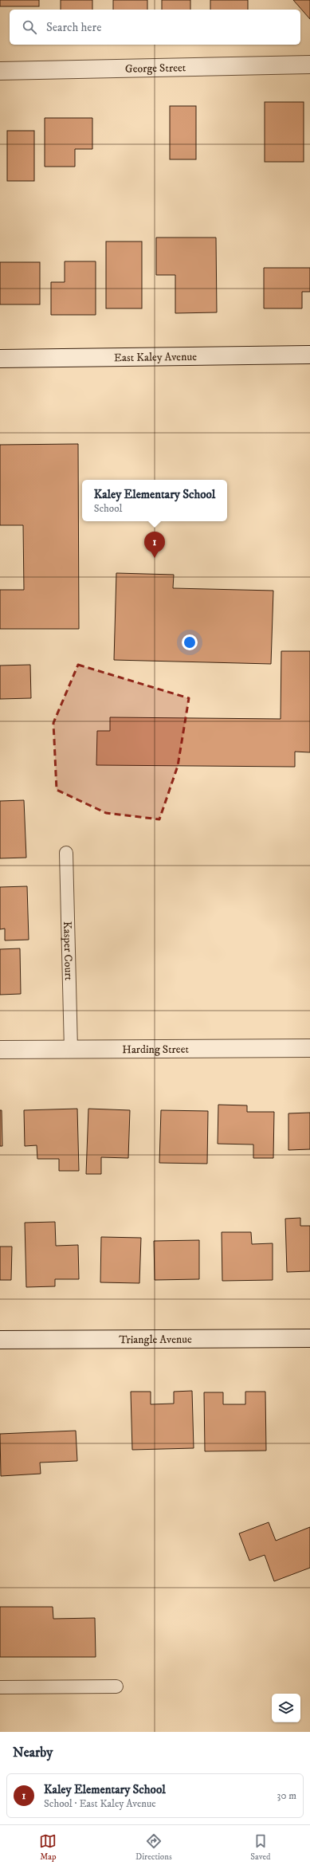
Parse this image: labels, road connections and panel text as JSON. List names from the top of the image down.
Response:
{
  "streets": {
    "street": [
      "George Street",
      "East Kaley Avenue",
      "Harding Street",
      "Triangle Avenue"
    ],
    "lane": ["Kasper Court"]
  },
  "crossings": [
    ["Kasper Court", "Harding Street"]
  ],
  "page": {
    "search": "Search here",
    "popup": ["Kaley Elementary School", "School"],
    "pins": "1",
    "heading": "Nearby",
    "list": [
      {
        "mark": "1",
        "name": "Kaley Elementary School",
        "note": "School · East Kaley Avenue",
        "value": "30 m"
      }
    ],
    "nav": ["Map", "Directions", "Saved"]
  }
}
